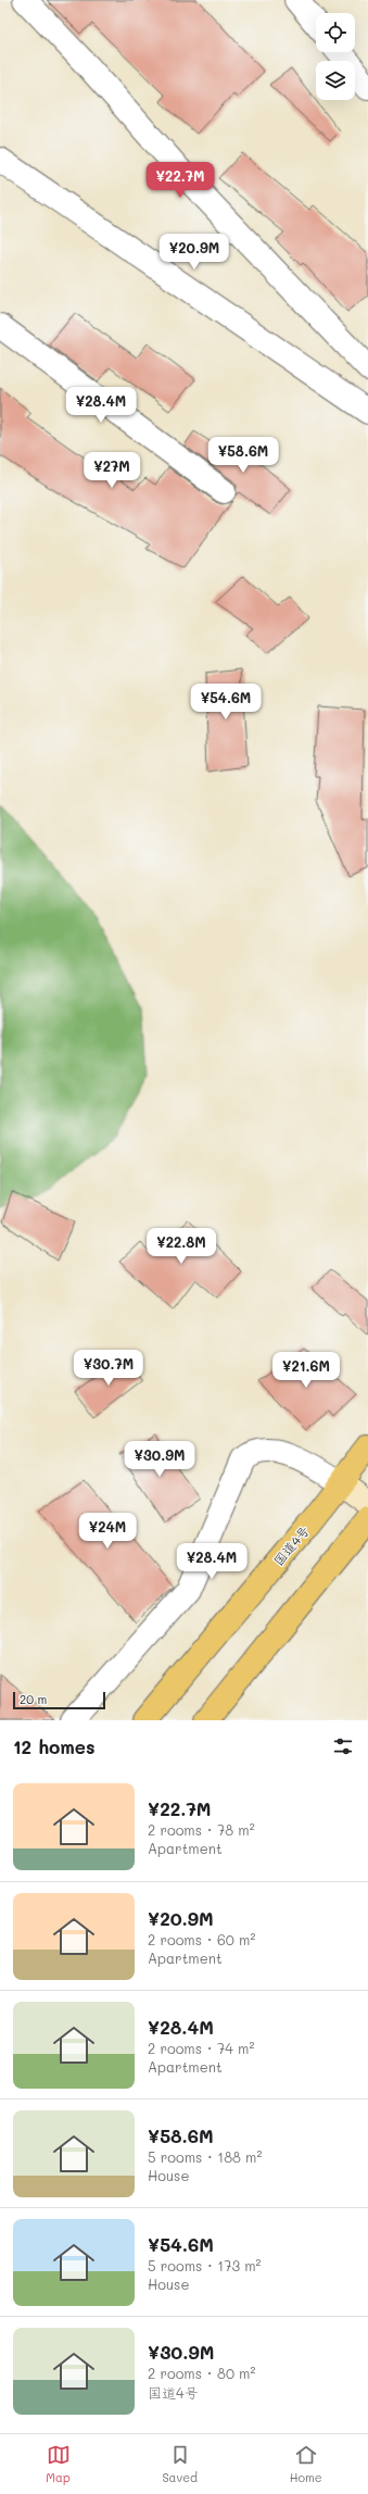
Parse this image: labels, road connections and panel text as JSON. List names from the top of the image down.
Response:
{
  "streets": {
    "highway": ["国道4号"]
  },
  "scale_bar": "20 m",
  "page": {
    "price": [
      "¥22.7M",
      "¥20.9M",
      "¥28.4M",
      "¥58.6M",
      "¥27M",
      "¥54.6M",
      "¥22.8M",
      "¥30.7M",
      "¥21.6M",
      "¥30.9M",
      "¥24M",
      "¥28.4M"
    ],
    "scale": "20 m",
    "heading": "12 homes",
    "list": [
      {
        "name": "¥22.7M",
        "note": "2 rooms · 78 m² · Apartment"
      },
      {
        "name": "¥20.9M",
        "note": "2 rooms · 60 m² · Apartment"
      },
      {
        "name": "¥28.4M",
        "note": "2 rooms · 74 m² · Apartment"
      },
      {
        "name": "¥58.6M",
        "note": "5 rooms · 188 m² · House"
      },
      {
        "name": "¥54.6M",
        "note": "5 rooms · 173 m² · House"
      },
      {
        "name": "¥30.9M",
        "note": "2 rooms · 80 m² · 国道4号"
      }
    ],
    "tabs": ["Map", "Saved", "Home"]
  }
}
